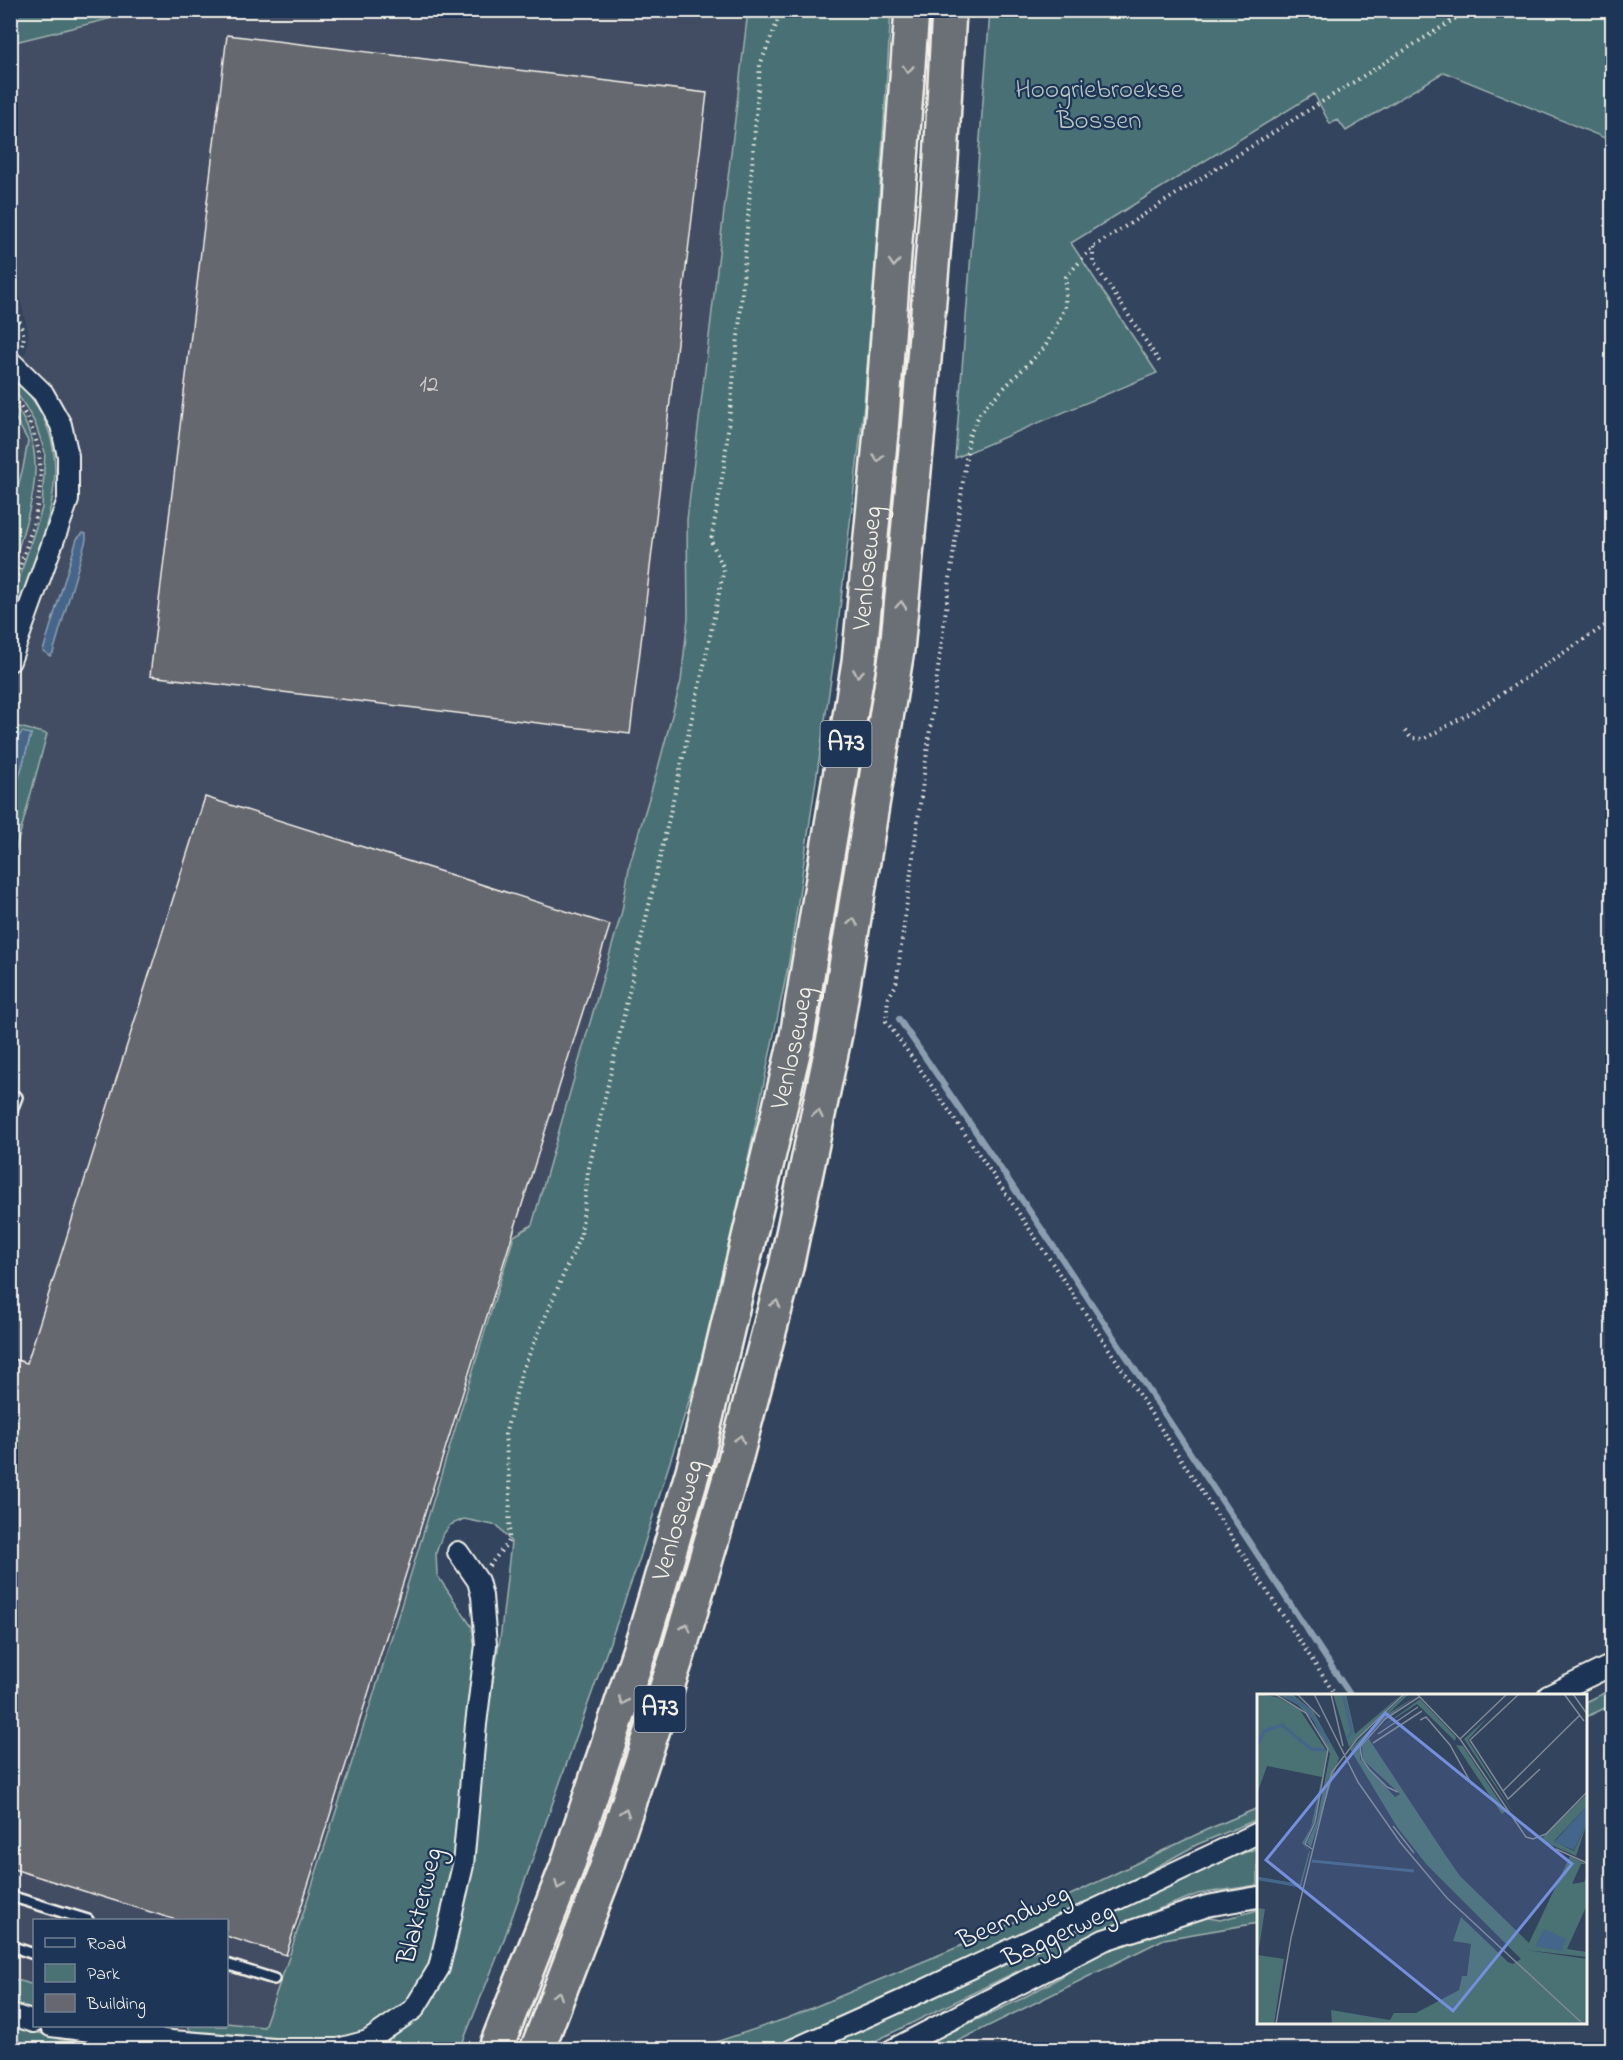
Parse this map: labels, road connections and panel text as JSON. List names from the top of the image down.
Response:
{
  "streets": {
    "highway": ["Venloseweg", "A73"],
    "street": ["Blakterweg", "Beemdweg", "Baggerweg"]
  },
  "parks": ["Hoogriebroekse Bossen"],
  "house_numbers": ["12"],
  "legend": ["Road", "Park", "Building"]
}
